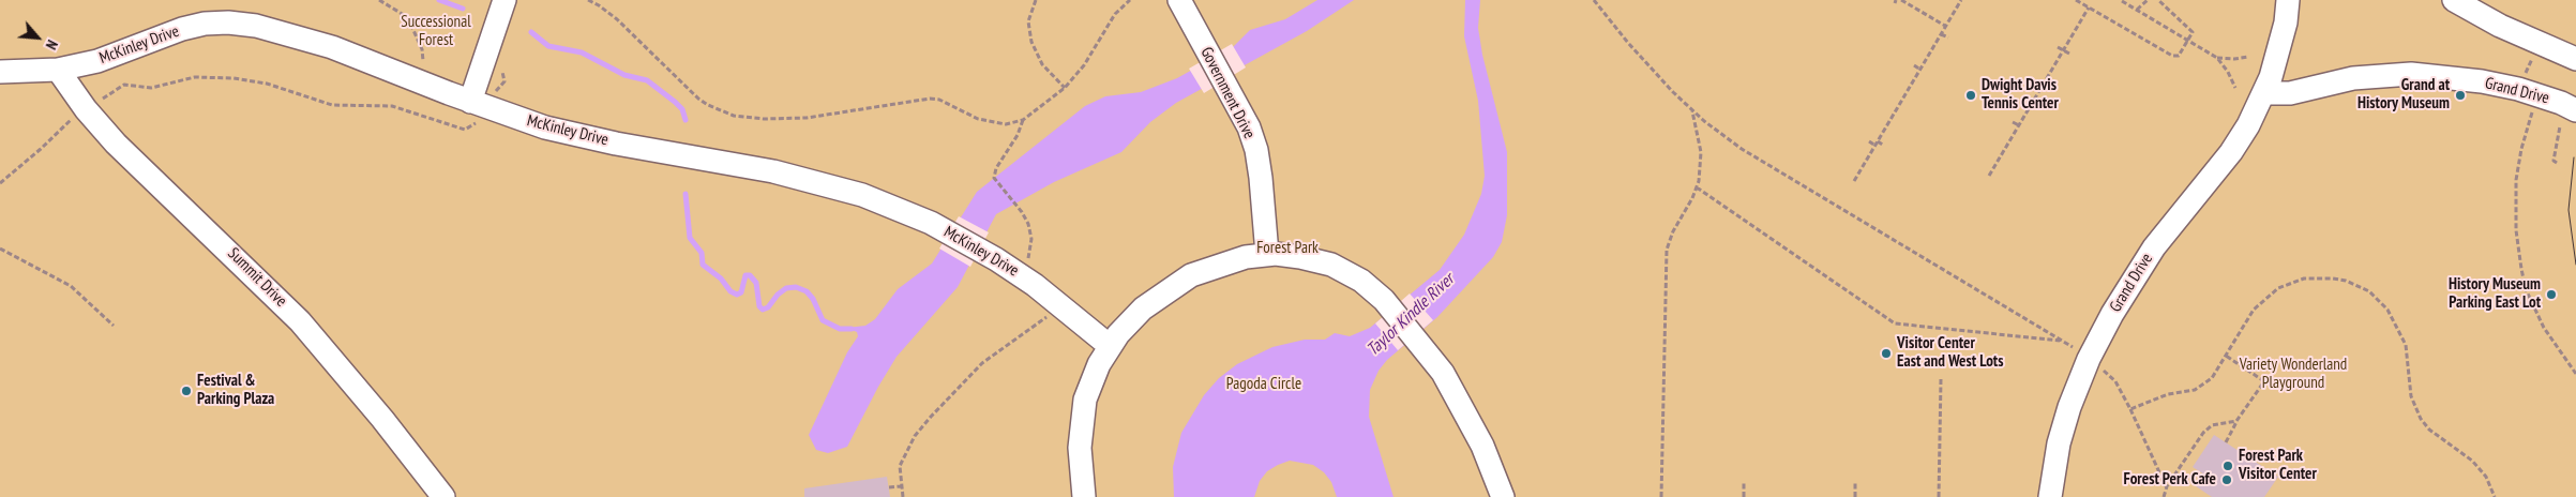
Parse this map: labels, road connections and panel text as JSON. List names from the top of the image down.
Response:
{
  "streets": {
    "street": [
      "McKinley Drive",
      "Grand Drive",
      "Government Drive",
      "Summit Drive"
    ]
  },
  "crossings": [
    ["McKinley Drive", "Summit Drive"]
  ],
  "water": ["Taylor Kindle River"],
  "parks": [
    "Successional Forest",
    "Forest Park",
    "Variety Wonderland Playground",
    "Pagoda Circle"
  ],
  "places": [
    "Dwight Davis Tennis Center",
    "Grand at History Museum",
    "History Museum Parking East Lot",
    "Visitor Center East and West Lots",
    "Festival & Parking Plaza",
    "Forest Park Visitor Center",
    "Forest Perk Cafe"
  ],
  "north": "bottom right"
}
